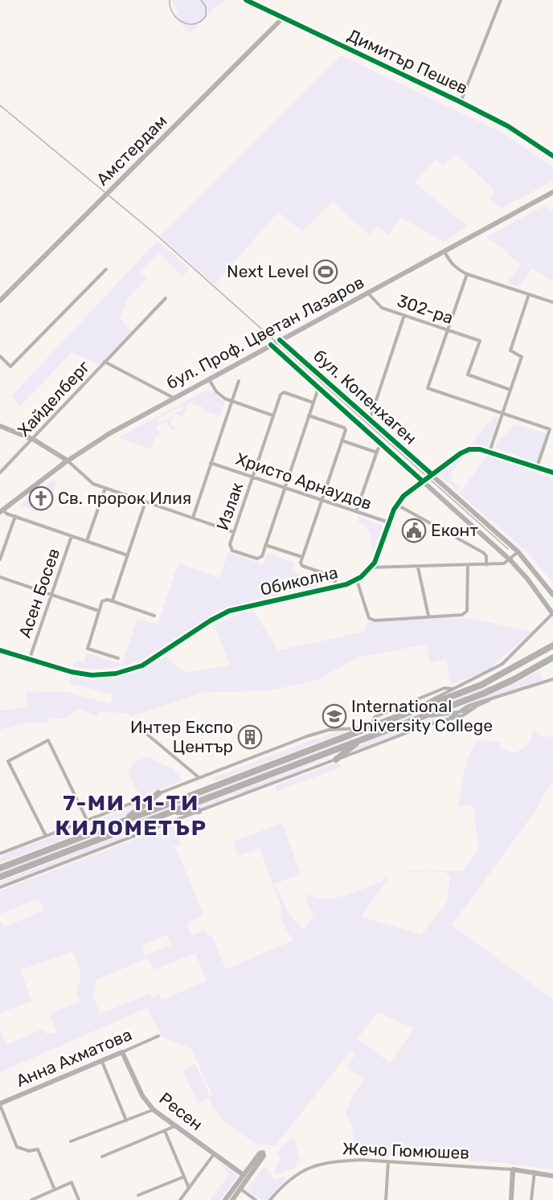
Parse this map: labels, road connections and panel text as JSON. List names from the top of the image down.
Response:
{
  "streets": {
    "main road": [
      "Димитър Пешев",
      "Амстердам",
      "бул. Проф. Цветан Лазаров",
      "бул. Копенхаген",
      "Обиколна",
      "Анна Ахматова",
      "Ресен",
      "Жечо Гюмюшев"
    ],
    "street": [
      "302-ра",
      "Хайделберг",
      "Христо Арнаудов",
      "Излак",
      "Асен Босев"
    ]
  },
  "crossings": [
    ["Димитър Пешев", "Амстердам"],
    ["302-ра", "бул. Проф. Цветан Лазаров"],
    ["бул. Проф. Цветан Лазаров", "бул. Копенхаген"],
    ["бул. Проф. Цветан Лазаров", "Хайделберг"],
    ["бул. Копенхаген", "Обиколна"],
    ["Христо Арнаудов", "Излак"],
    ["Христо Арнаудов", "Обиколна"],
    ["Обиколна", "Асен Босев"],
    ["Анна Ахматова", "Ресен"]
  ],
  "districts": ["7-МИ 11-ТИ КИЛОМЕТЪР"],
  "places": {
    "sports": ["Next Level"],
    "church": ["Св. пророк Илия"],
    "public building": ["Еконт"],
    "school or university": ["International University College"],
    "building": ["Интер Експо Център"]
  }
}
